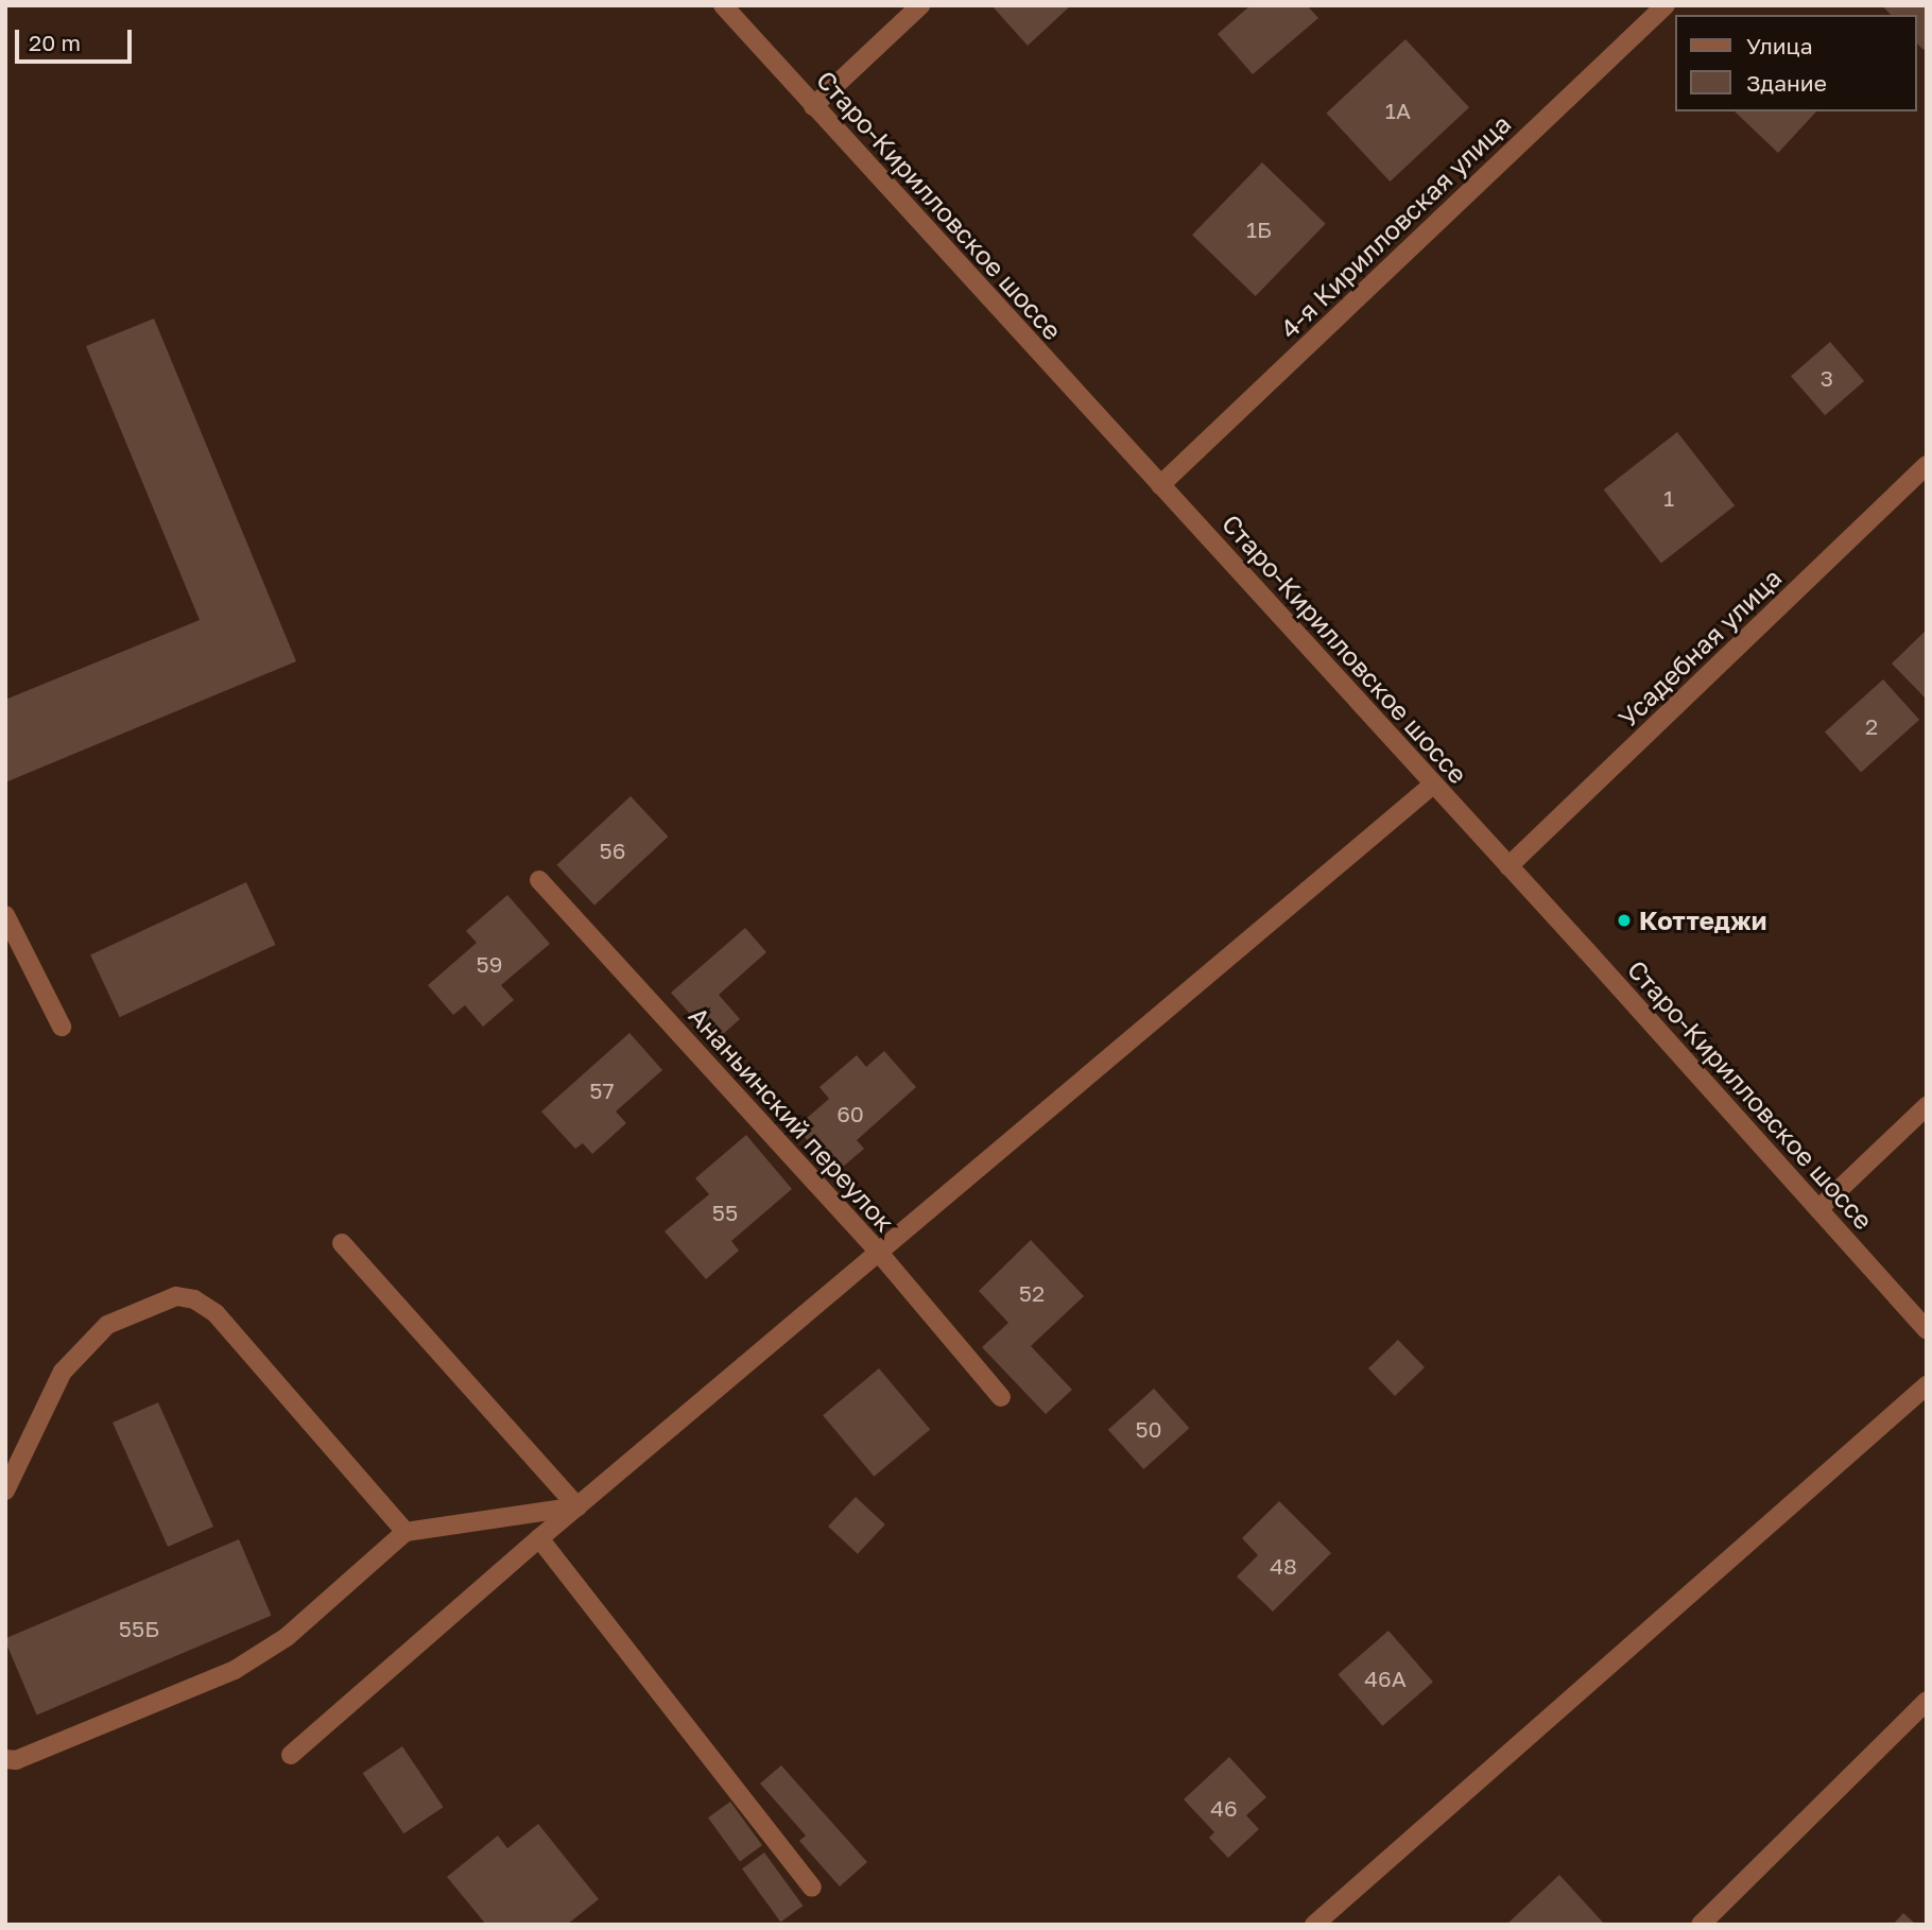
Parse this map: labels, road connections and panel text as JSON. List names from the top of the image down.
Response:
{
  "streets": {
    "street": [
      "Старо-Кирилловское шоссе",
      "4-я Кирилловская улица",
      "Усадебная улица",
      "Ананьинский переулок"
    ]
  },
  "crossings": [
    ["Старо-Кирилловское шоссе", "4-я Кирилловская улица"],
    ["Старо-Кирилловское шоссе", "Усадебная улица"]
  ],
  "places": ["Коттеджи"],
  "house_numbers": [
    "1А",
    "1Б",
    "3",
    "1",
    "2",
    "56",
    "59",
    "57",
    "60",
    "55",
    "52",
    "50",
    "48",
    "55Б",
    "46А",
    "46"
  ],
  "legend": ["Улица", "Здание"],
  "scale_bar": "20 m"
}
